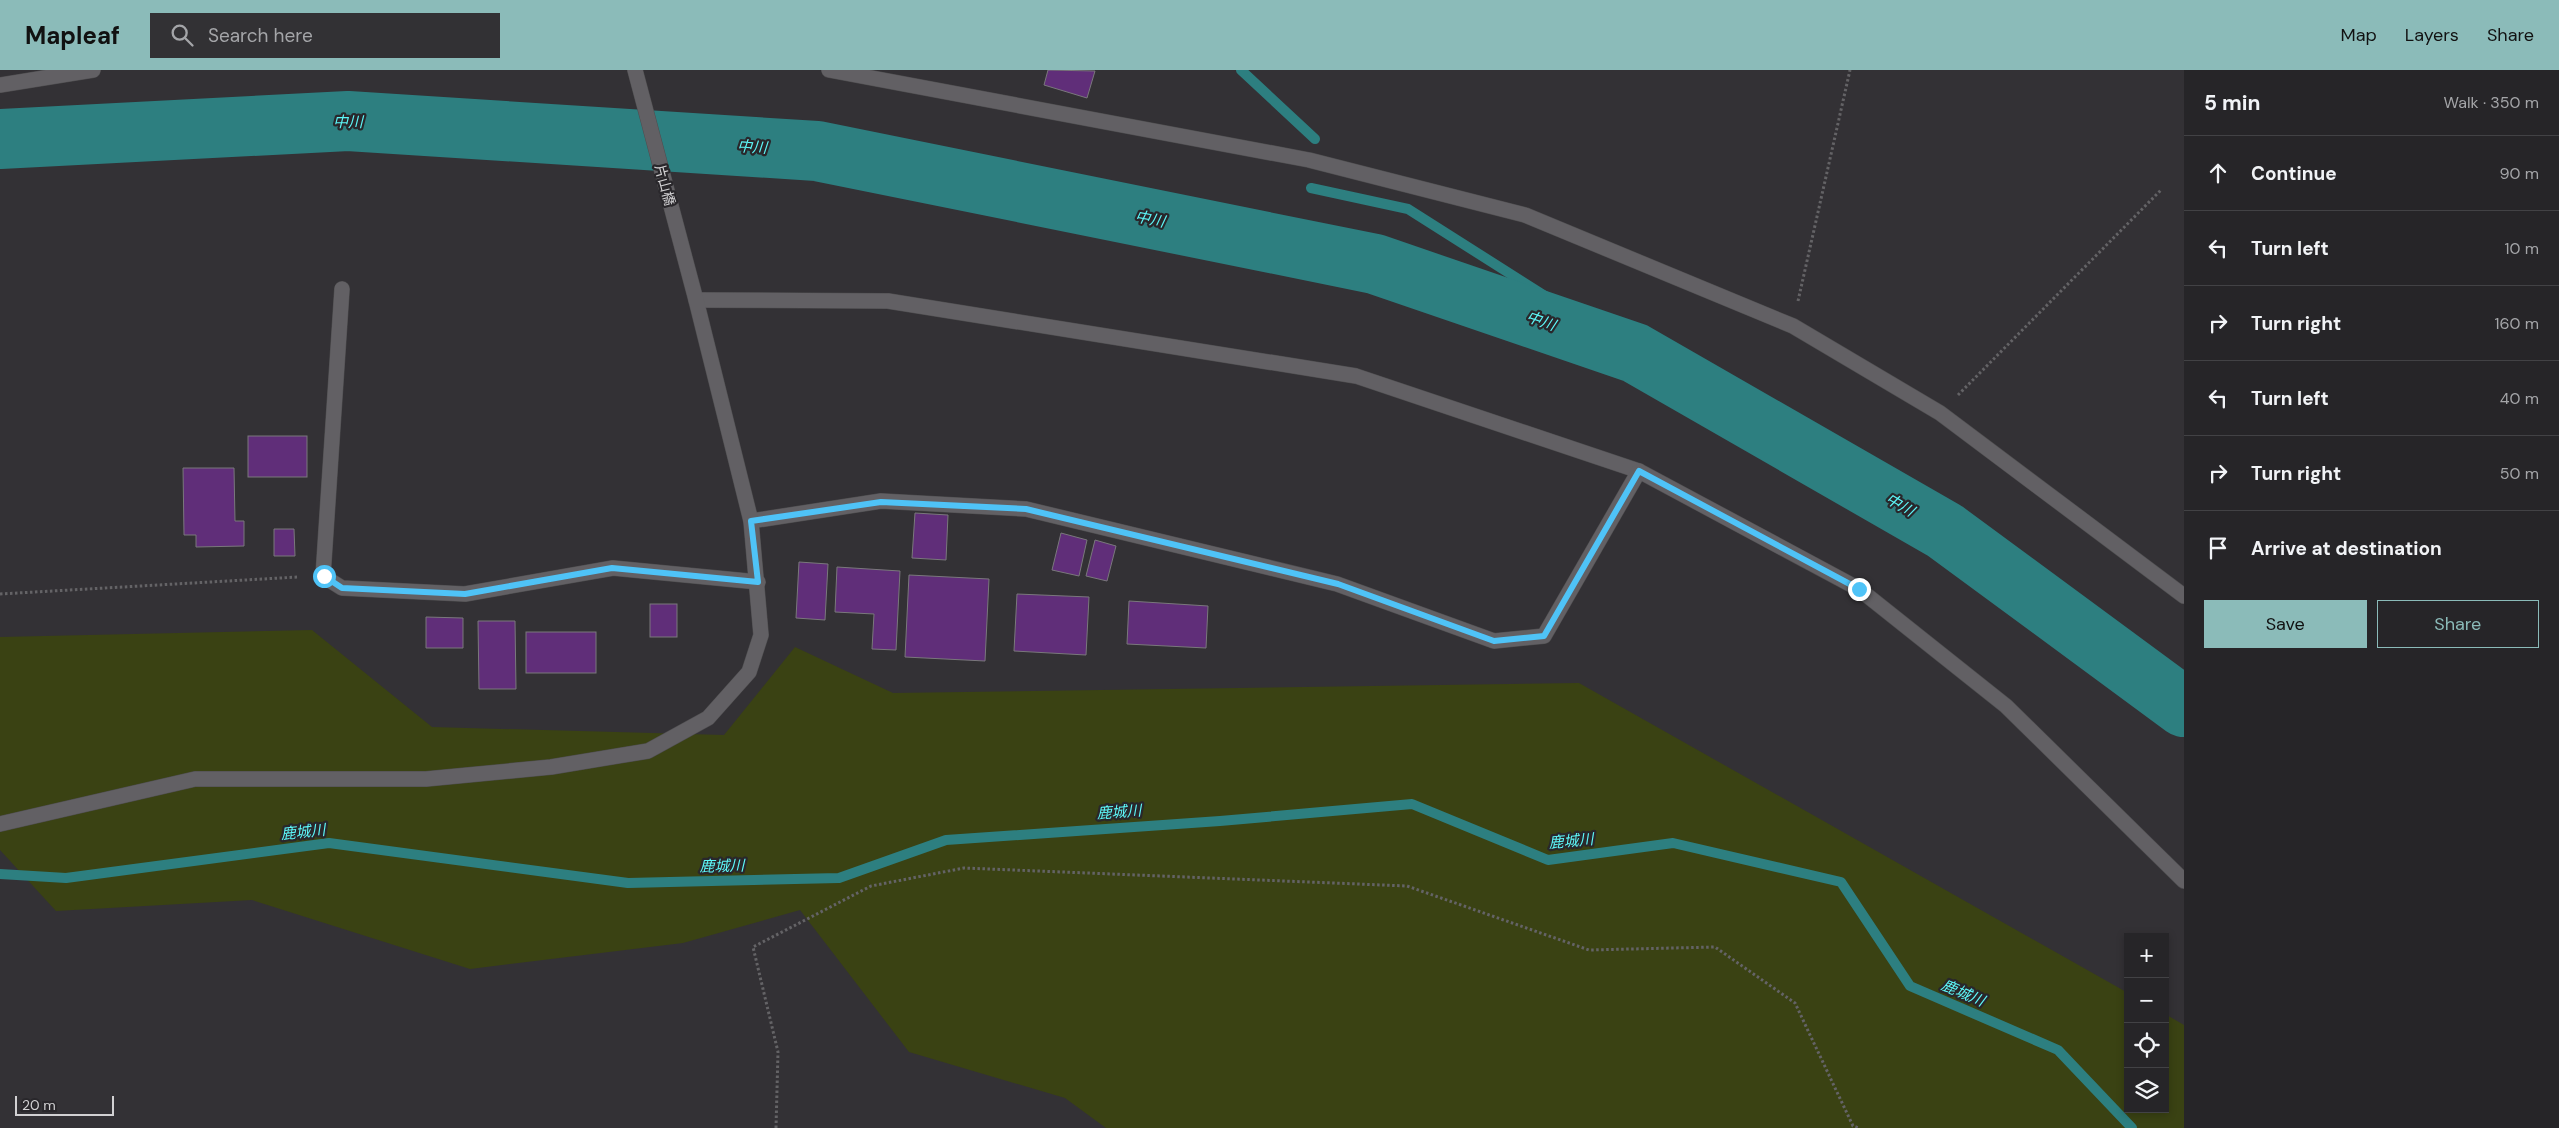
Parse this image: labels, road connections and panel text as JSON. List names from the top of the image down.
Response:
{
  "streets": {
    "street": ["片山橋"]
  },
  "water": ["中川", "鹿城川"],
  "scale_bar": "20 m",
  "page": {
    "header": "Mapleaf",
    "search": "Search here",
    "nav": ["Map", "Layers", "Share"],
    "heading": ["5 min", "Walk · 350 m"],
    "list": [
      ["Continue", "90 m"],
      ["Turn left", "10 m"],
      ["Turn right", "160 m"],
      ["Turn left", "40 m"],
      ["Turn right", "50 m"],
      "Arrive at destination"
    ],
    "buttons": ["Save", "Share"],
    "map_buttons": ["+", "−"],
    "scale": "20 m"
  }
}
